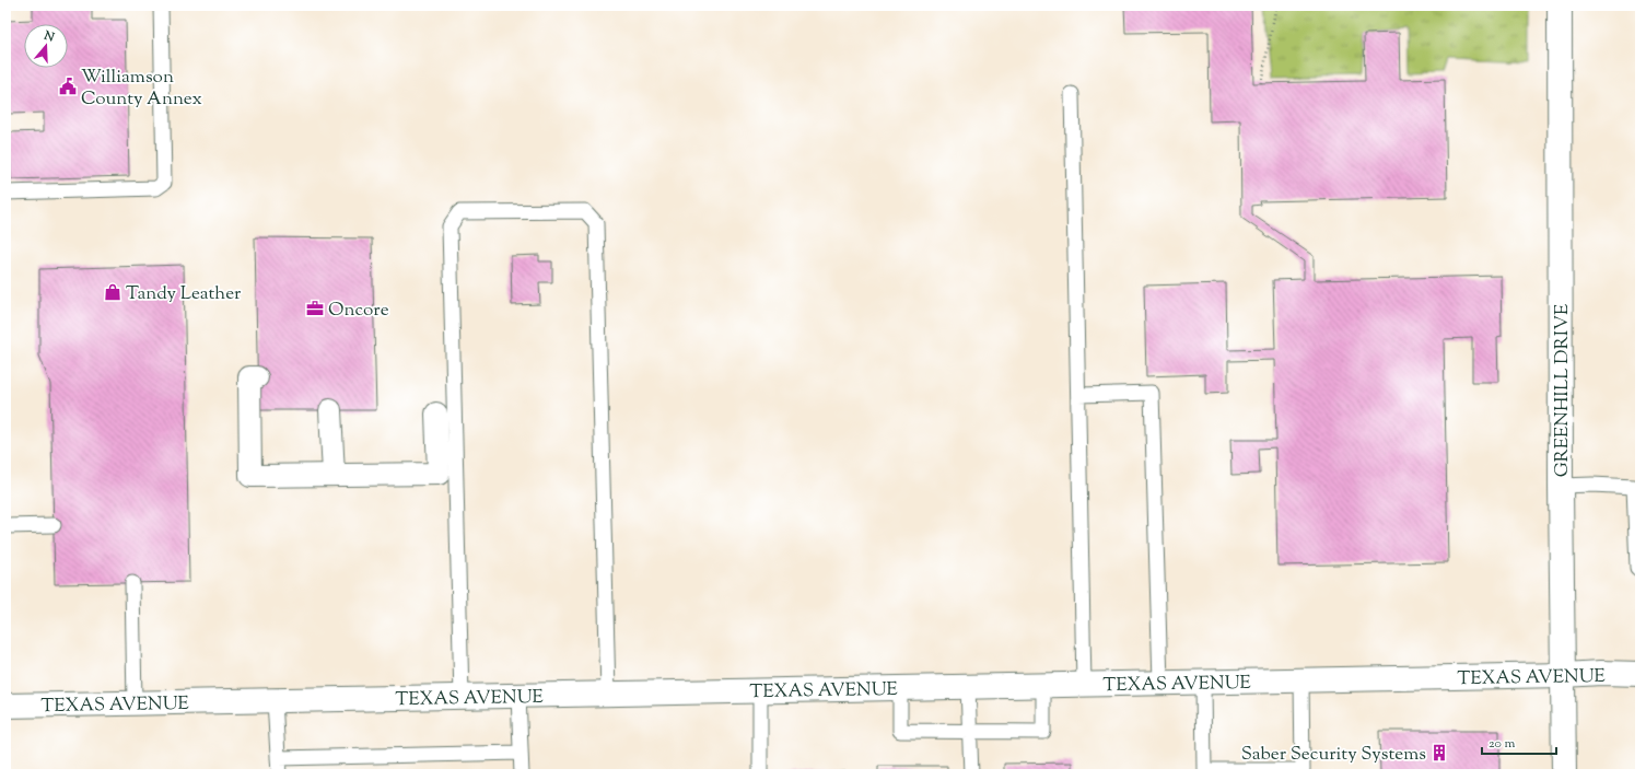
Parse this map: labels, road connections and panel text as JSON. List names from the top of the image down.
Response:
{
  "streets": {
    "street": ["GREENHILL DRIVE", "TEXAS AVENUE"]
  },
  "crossings": [
    ["GREENHILL DRIVE", "TEXAS AVENUE"]
  ],
  "places": {
    "public building": ["Williamson County Annex"],
    "shop": ["Tandy Leather"],
    "office": ["Oncore"],
    "building": ["Saber Security Systems"]
  },
  "scale_bar": "20 m",
  "north": "top"
}
